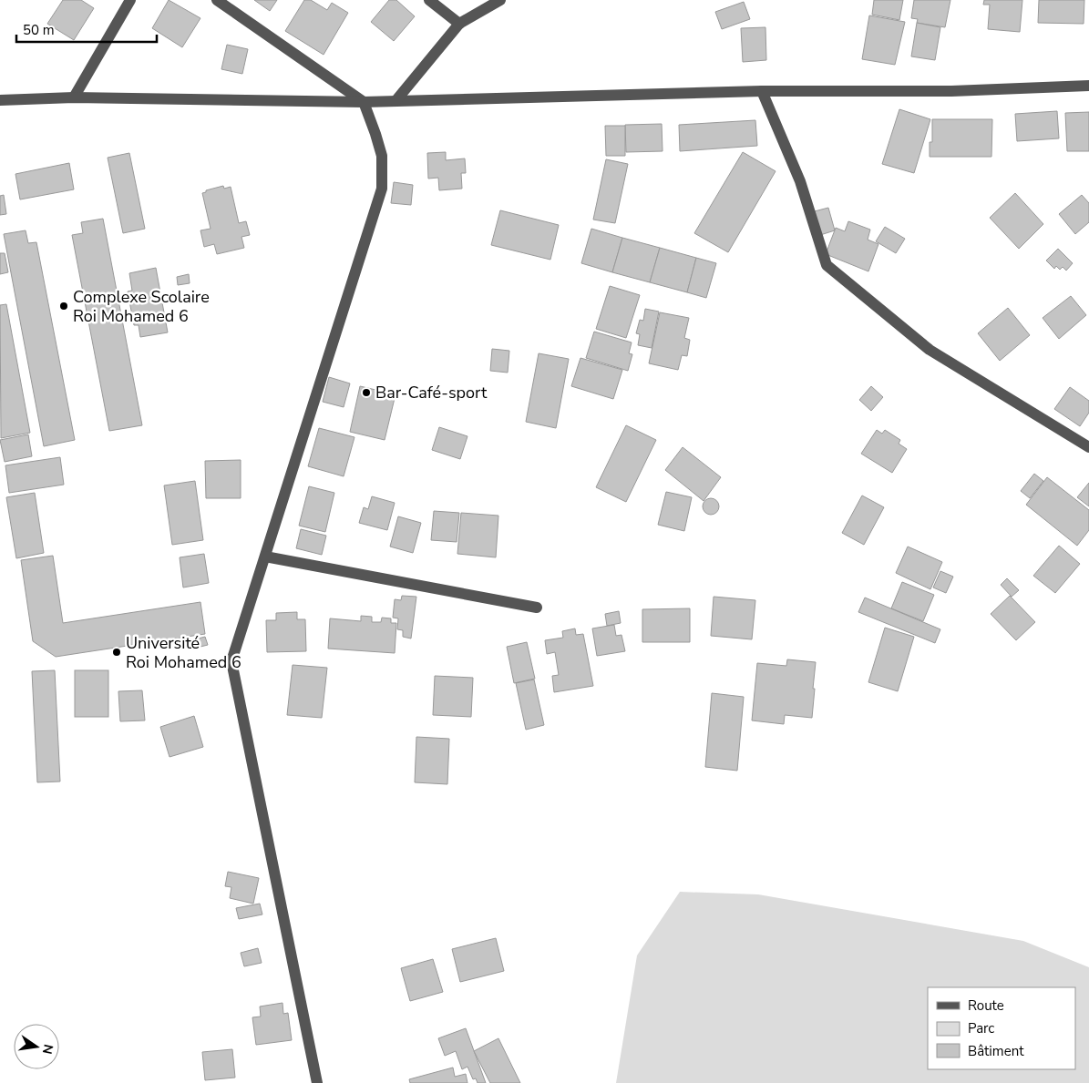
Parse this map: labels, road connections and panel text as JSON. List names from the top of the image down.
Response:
{
  "places": ["Complexe Scolaire Roi Mohamed 6", "Bar-Café-sport", "Université Roi Mohamed 6"],
  "legend": ["Route", "Parc", "Bâtiment"],
  "scale_bar": "50 m",
  "north": "right"
}
